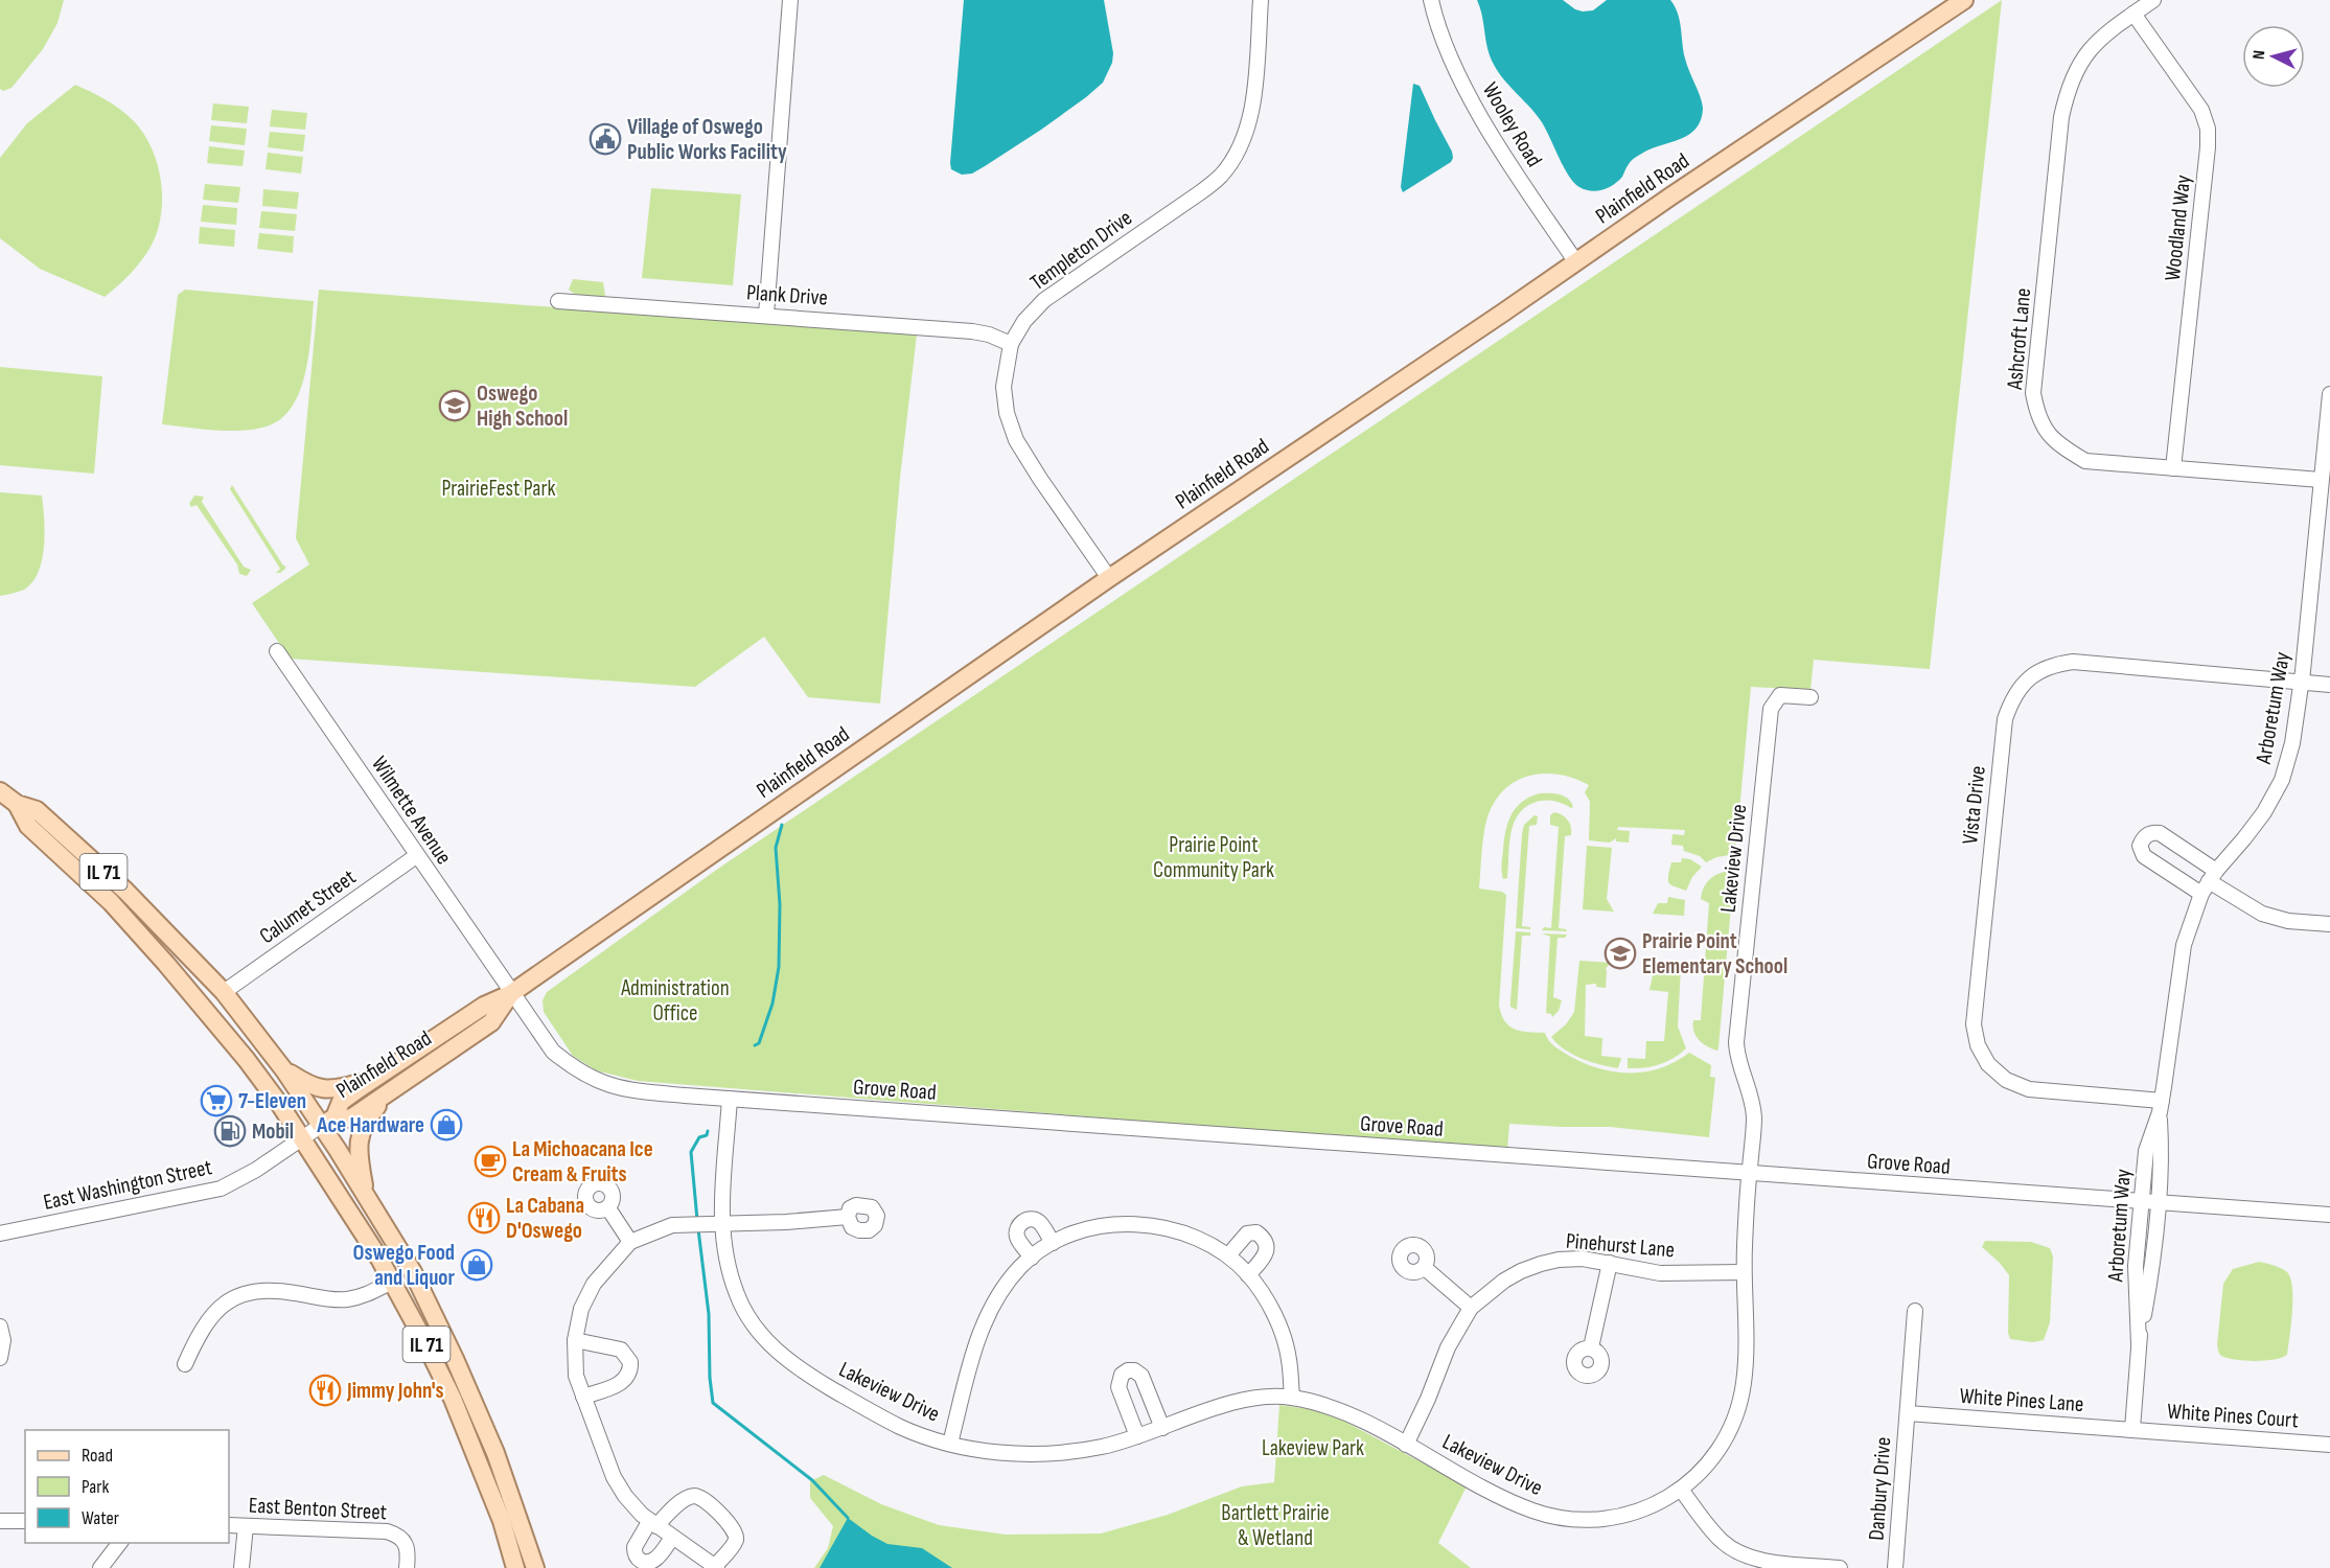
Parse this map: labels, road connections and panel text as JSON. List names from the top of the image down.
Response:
{
  "streets": {
    "main road": ["Plainfield Road", "IL 71"],
    "street": [
      "Wooley Road",
      "Woodland Way",
      "Templeton Drive",
      "Plank Drive",
      "Ashcroft Lane",
      "Arboretum Way",
      "Vista Drive",
      "Wilmette Avenue",
      "Lakeview Drive",
      "Calumet Street",
      "Grove Road",
      "East Washington Street",
      "Pinehurst Lane",
      "White Pines Lane",
      "White Pines Court",
      "Danbury Drive",
      "East Benton Street"
    ]
  },
  "crossings": [
    ["Wooley Road", "Plainfield Road"],
    ["Plainfield Road", "Templeton Drive"],
    ["Plainfield Road", "Wilmette Avenue"],
    ["Plainfield Road", "IL 71"],
    ["Plainfield Road", "Grove Road"],
    ["Plainfield Road", "East Washington Street"],
    ["Woodland Way", "Ashcroft Lane"],
    ["Templeton Drive", "Plank Drive"],
    ["Ashcroft Lane", "Arboretum Way"],
    ["Arboretum Way", "Vista Drive"],
    ["Arboretum Way", "Grove Road"],
    ["Arboretum Way", "White Pines Lane"],
    ["Arboretum Way", "White Pines Court"],
    ["Wilmette Avenue", "Calumet Street"],
    ["Wilmette Avenue", "Grove Road"],
    ["Lakeview Drive", "Grove Road"],
    ["Lakeview Drive", "Pinehurst Lane"],
    ["IL 71", "Calumet Street"],
    ["IL 71", "East Washington Street"],
    ["White Pines Lane", "White Pines Court"],
    ["White Pines Lane", "Danbury Drive"]
  ],
  "parks": [
    "PrairieFest Park",
    "Prairie Point Community Park",
    "Administration Office",
    "Lakeview Park",
    "Bartlett Prairie & Wetland"
  ],
  "places": {
    "public building": ["Village of Oswego Public Works Facility"],
    "school or university": ["Oswego High School", "Prairie Point Elementary School"],
    "supermarket": ["7-Eleven"],
    "shop": ["Ace Hardware", "Oswego Food and Liquor"],
    "fuel station": ["Mobil"],
    "cafe": ["La Michoacana Ice Cream & Fruits"],
    "restaurant": ["La Cabana D'Oswego", "Jimmy John's"]
  },
  "legend": ["Road", "Park", "Water"],
  "north": "left"
}
